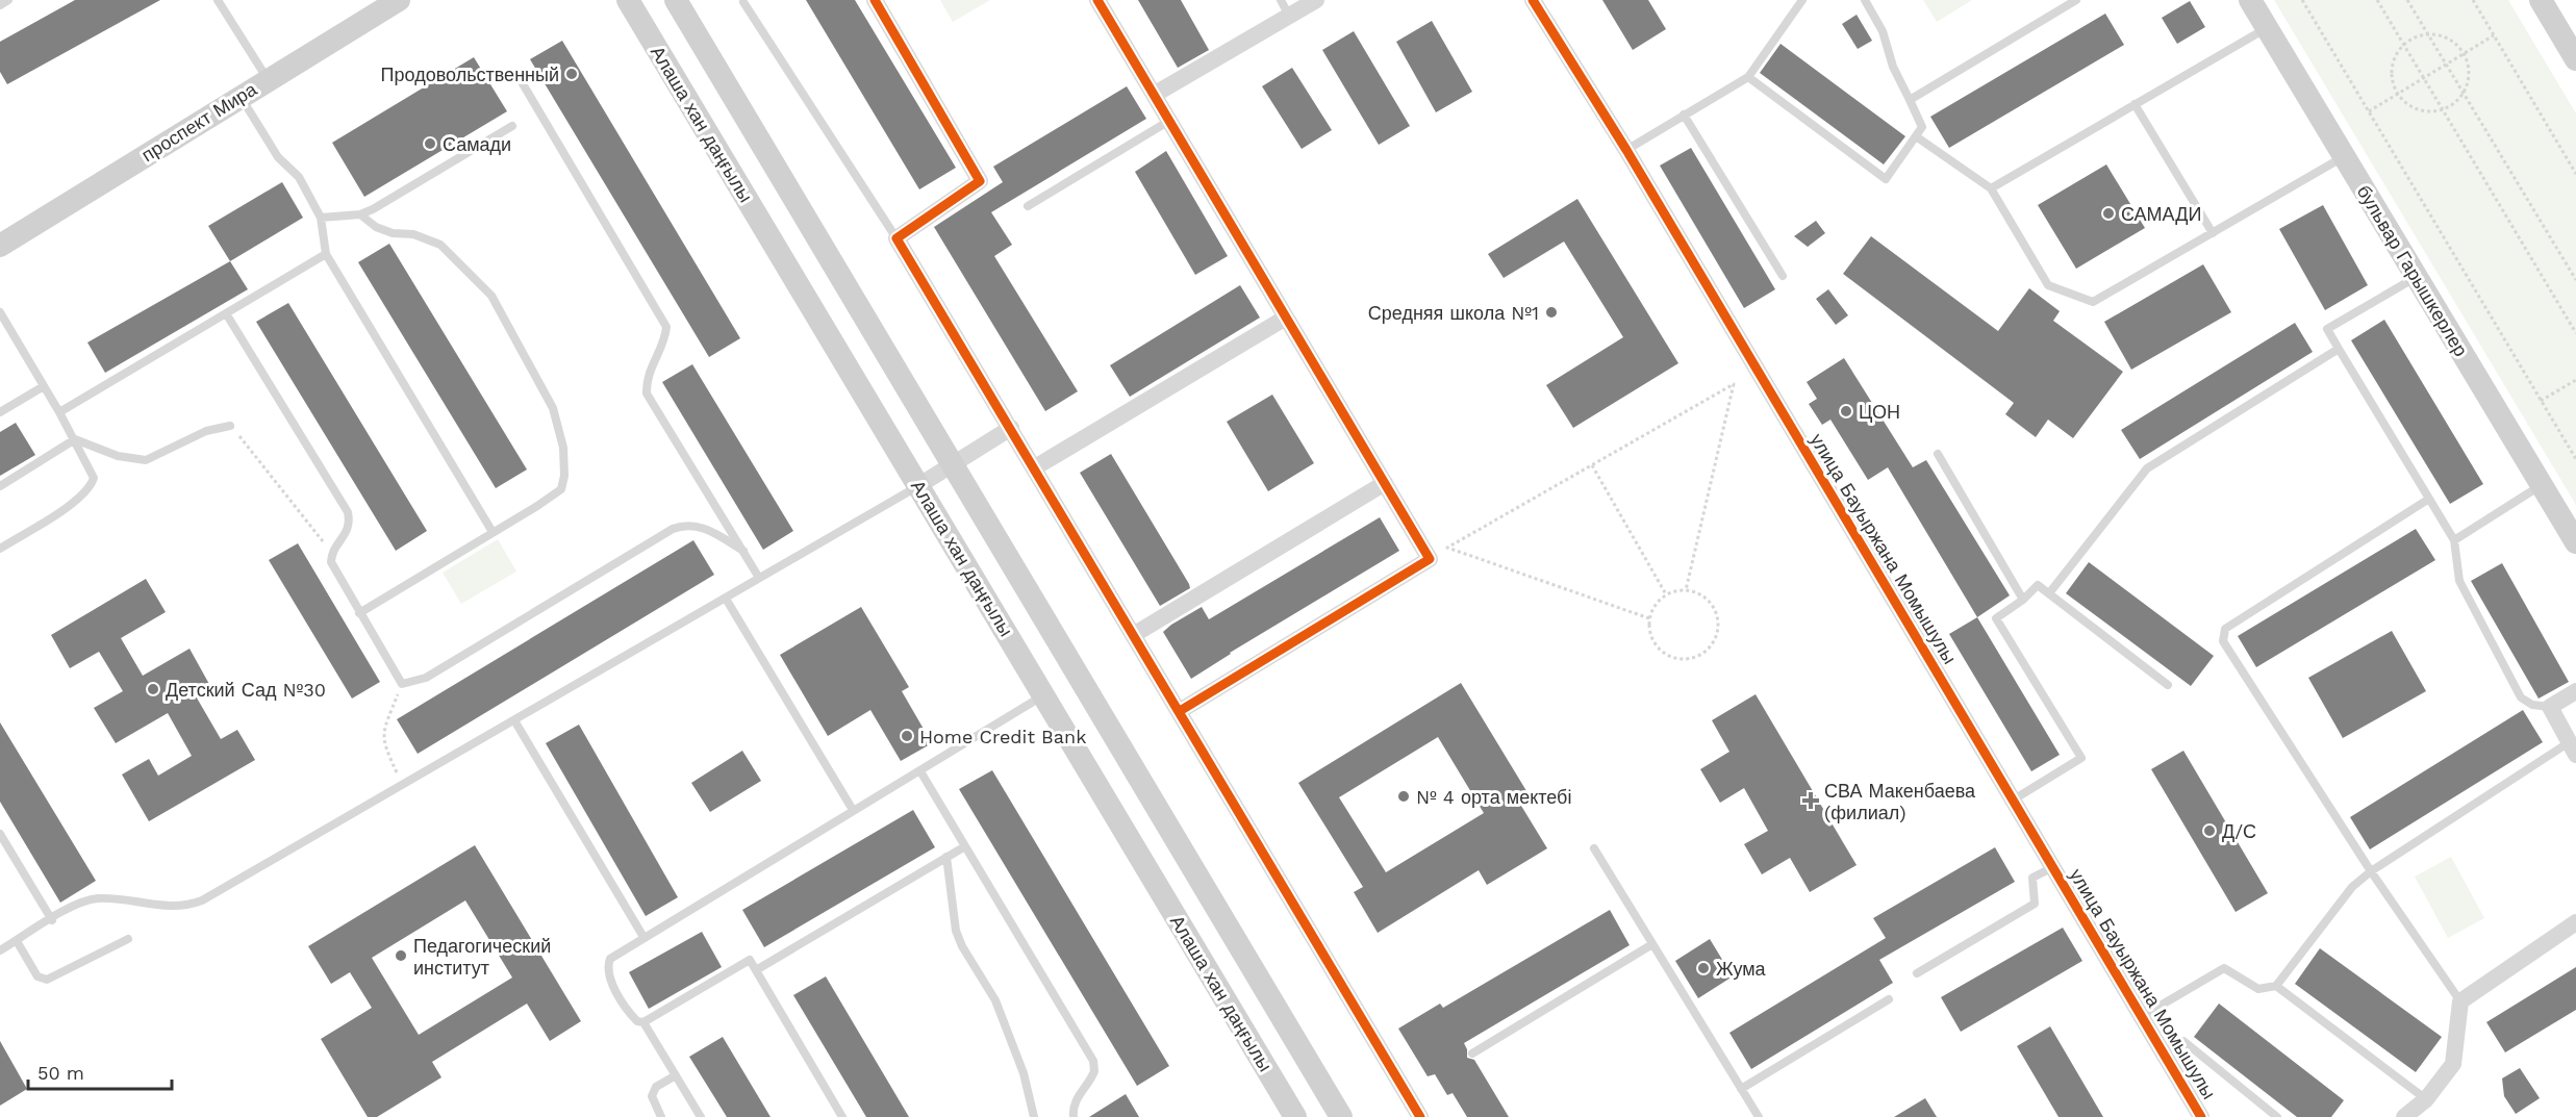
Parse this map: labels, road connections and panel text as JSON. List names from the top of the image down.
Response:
{
  "streets": {
    "main road": ["проспект Мира", "Алаша хан даңғылы", "бульвар Гарышкерлер"],
    "street": ["улица Бауыржана Момышулы"]
  },
  "places": {
    "other": [
      "Продовольственный",
      "Самади",
      "САМАДИ",
      "Средняя школа №1",
      "ЦОН",
      "Детский Сад №30",
      "Home Credit Bank",
      "№ 4 орта мектебі",
      "Д/С",
      "Педагогический институт",
      "Жума"
    ],
    "health": ["СВА Макенбаева (филиал)"]
  },
  "scale_bar": "50 m"
}
